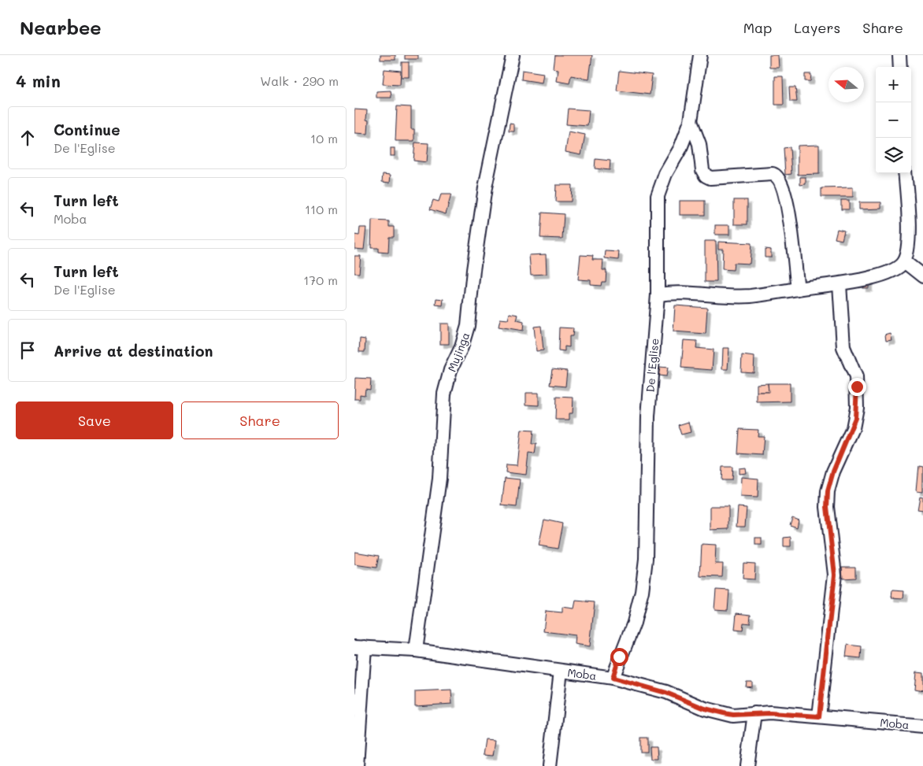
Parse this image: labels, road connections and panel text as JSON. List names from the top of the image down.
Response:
{
  "streets": {
    "street": ["Mujinga", "De l'Eglise", "Moba"]
  },
  "crossings": [
    ["Mujinga", "Moba"],
    ["De l'Eglise", "Moba"]
  ],
  "north": "left",
  "page": {
    "header": "Nearbee",
    "nav": ["Map", "Layers", "Share"],
    "heading": ["4 min", "Walk · 290 m"],
    "map_buttons": ["+", "−"],
    "list": [
      ["Continue", "De l'Eglise", "10 m"],
      ["Turn left", "Moba", "110 m"],
      ["Turn left", "De l'Eglise", "170 m"],
      "Arrive at destination"
    ],
    "buttons": ["Save", "Share"]
  }
}
